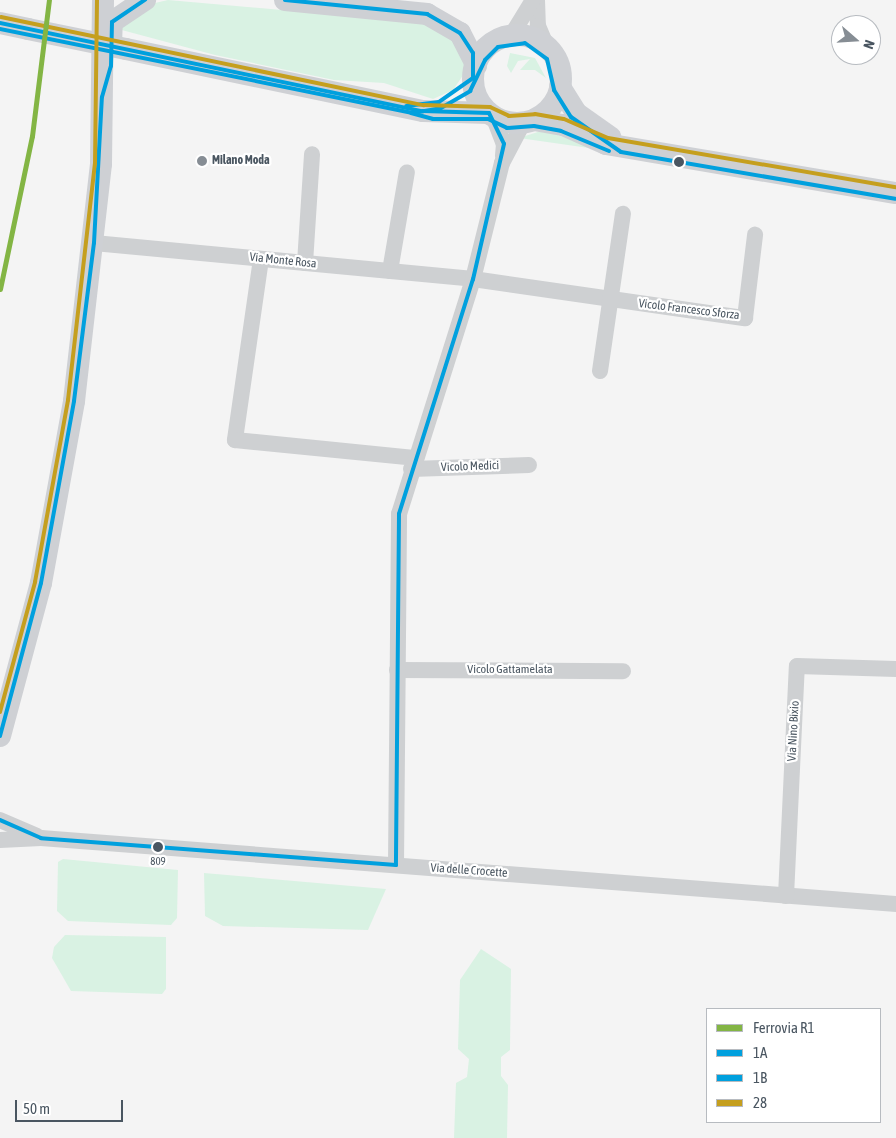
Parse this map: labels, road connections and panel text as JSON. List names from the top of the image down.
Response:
{
  "streets": {
    "street": [
      "Via Monte Rosa",
      "Vicolo Francesco Sforza",
      "Vicolo Medici",
      "Vicolo Gattamelata",
      "Via Nino Bixio",
      "Via delle Crocette"
    ]
  },
  "crossings": [
    ["Via Monte Rosa", "Vicolo Francesco Sforza"],
    ["Via Monte Rosa", "Vicolo Medici"],
    ["Via Nino Bixio", "Via delle Crocette"]
  ],
  "places": ["Milano Moda", "809"],
  "lines": [
    "rail line R1",
    "transit line 1A",
    "transit line 28",
    "transit line 1B"
  ],
  "legend": [
    "Ferrovia R1",
    "1A",
    "1B",
    "28"
  ],
  "scale_bar": "50 m",
  "north": "right"
}
